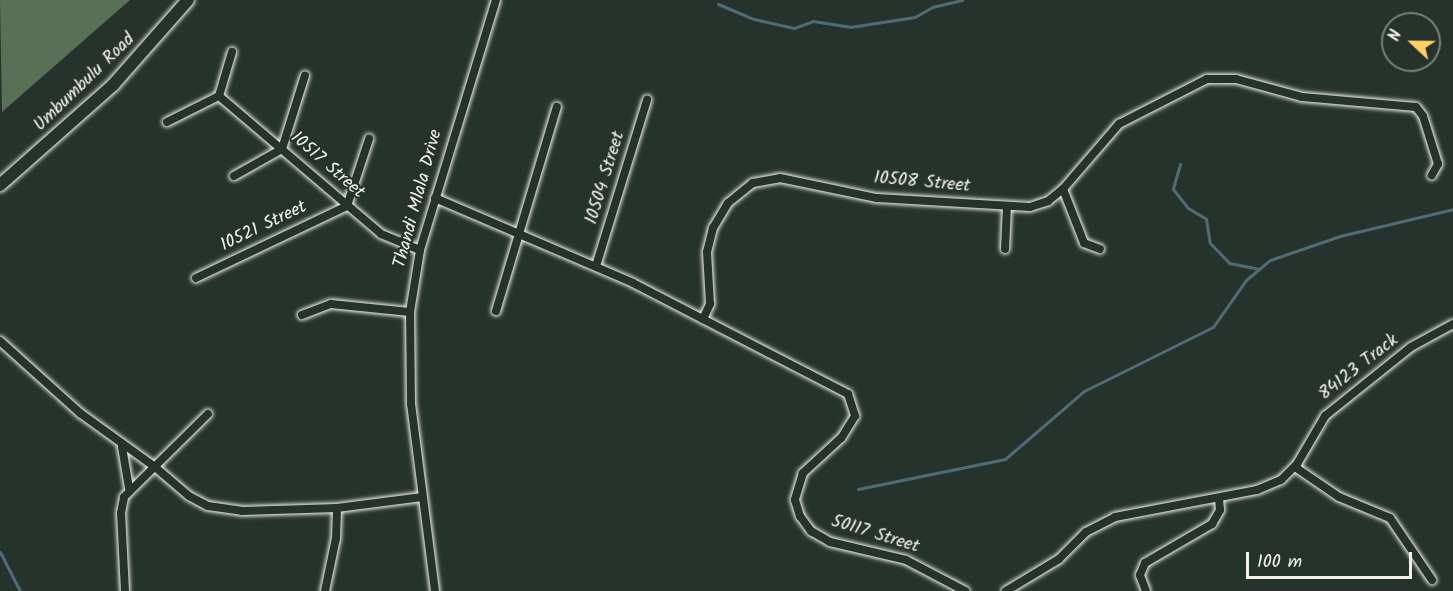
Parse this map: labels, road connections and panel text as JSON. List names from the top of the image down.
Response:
{
  "streets": {
    "main road": ["Umbumbulu Road"],
    "street": [
      "10517 Street",
      "10504 Street",
      "10508 Street",
      "Thandi Mlala Drive",
      "10521 Street",
      "84123 Track",
      "50117 Street"
    ]
  },
  "crossings": [
    ["10517 Street", "Thandi Mlala Drive"],
    ["10517 Street", "10521 Street"],
    ["10508 Street", "50117 Street"]
  ],
  "scale_bar": "100 m",
  "north": "left"
}
